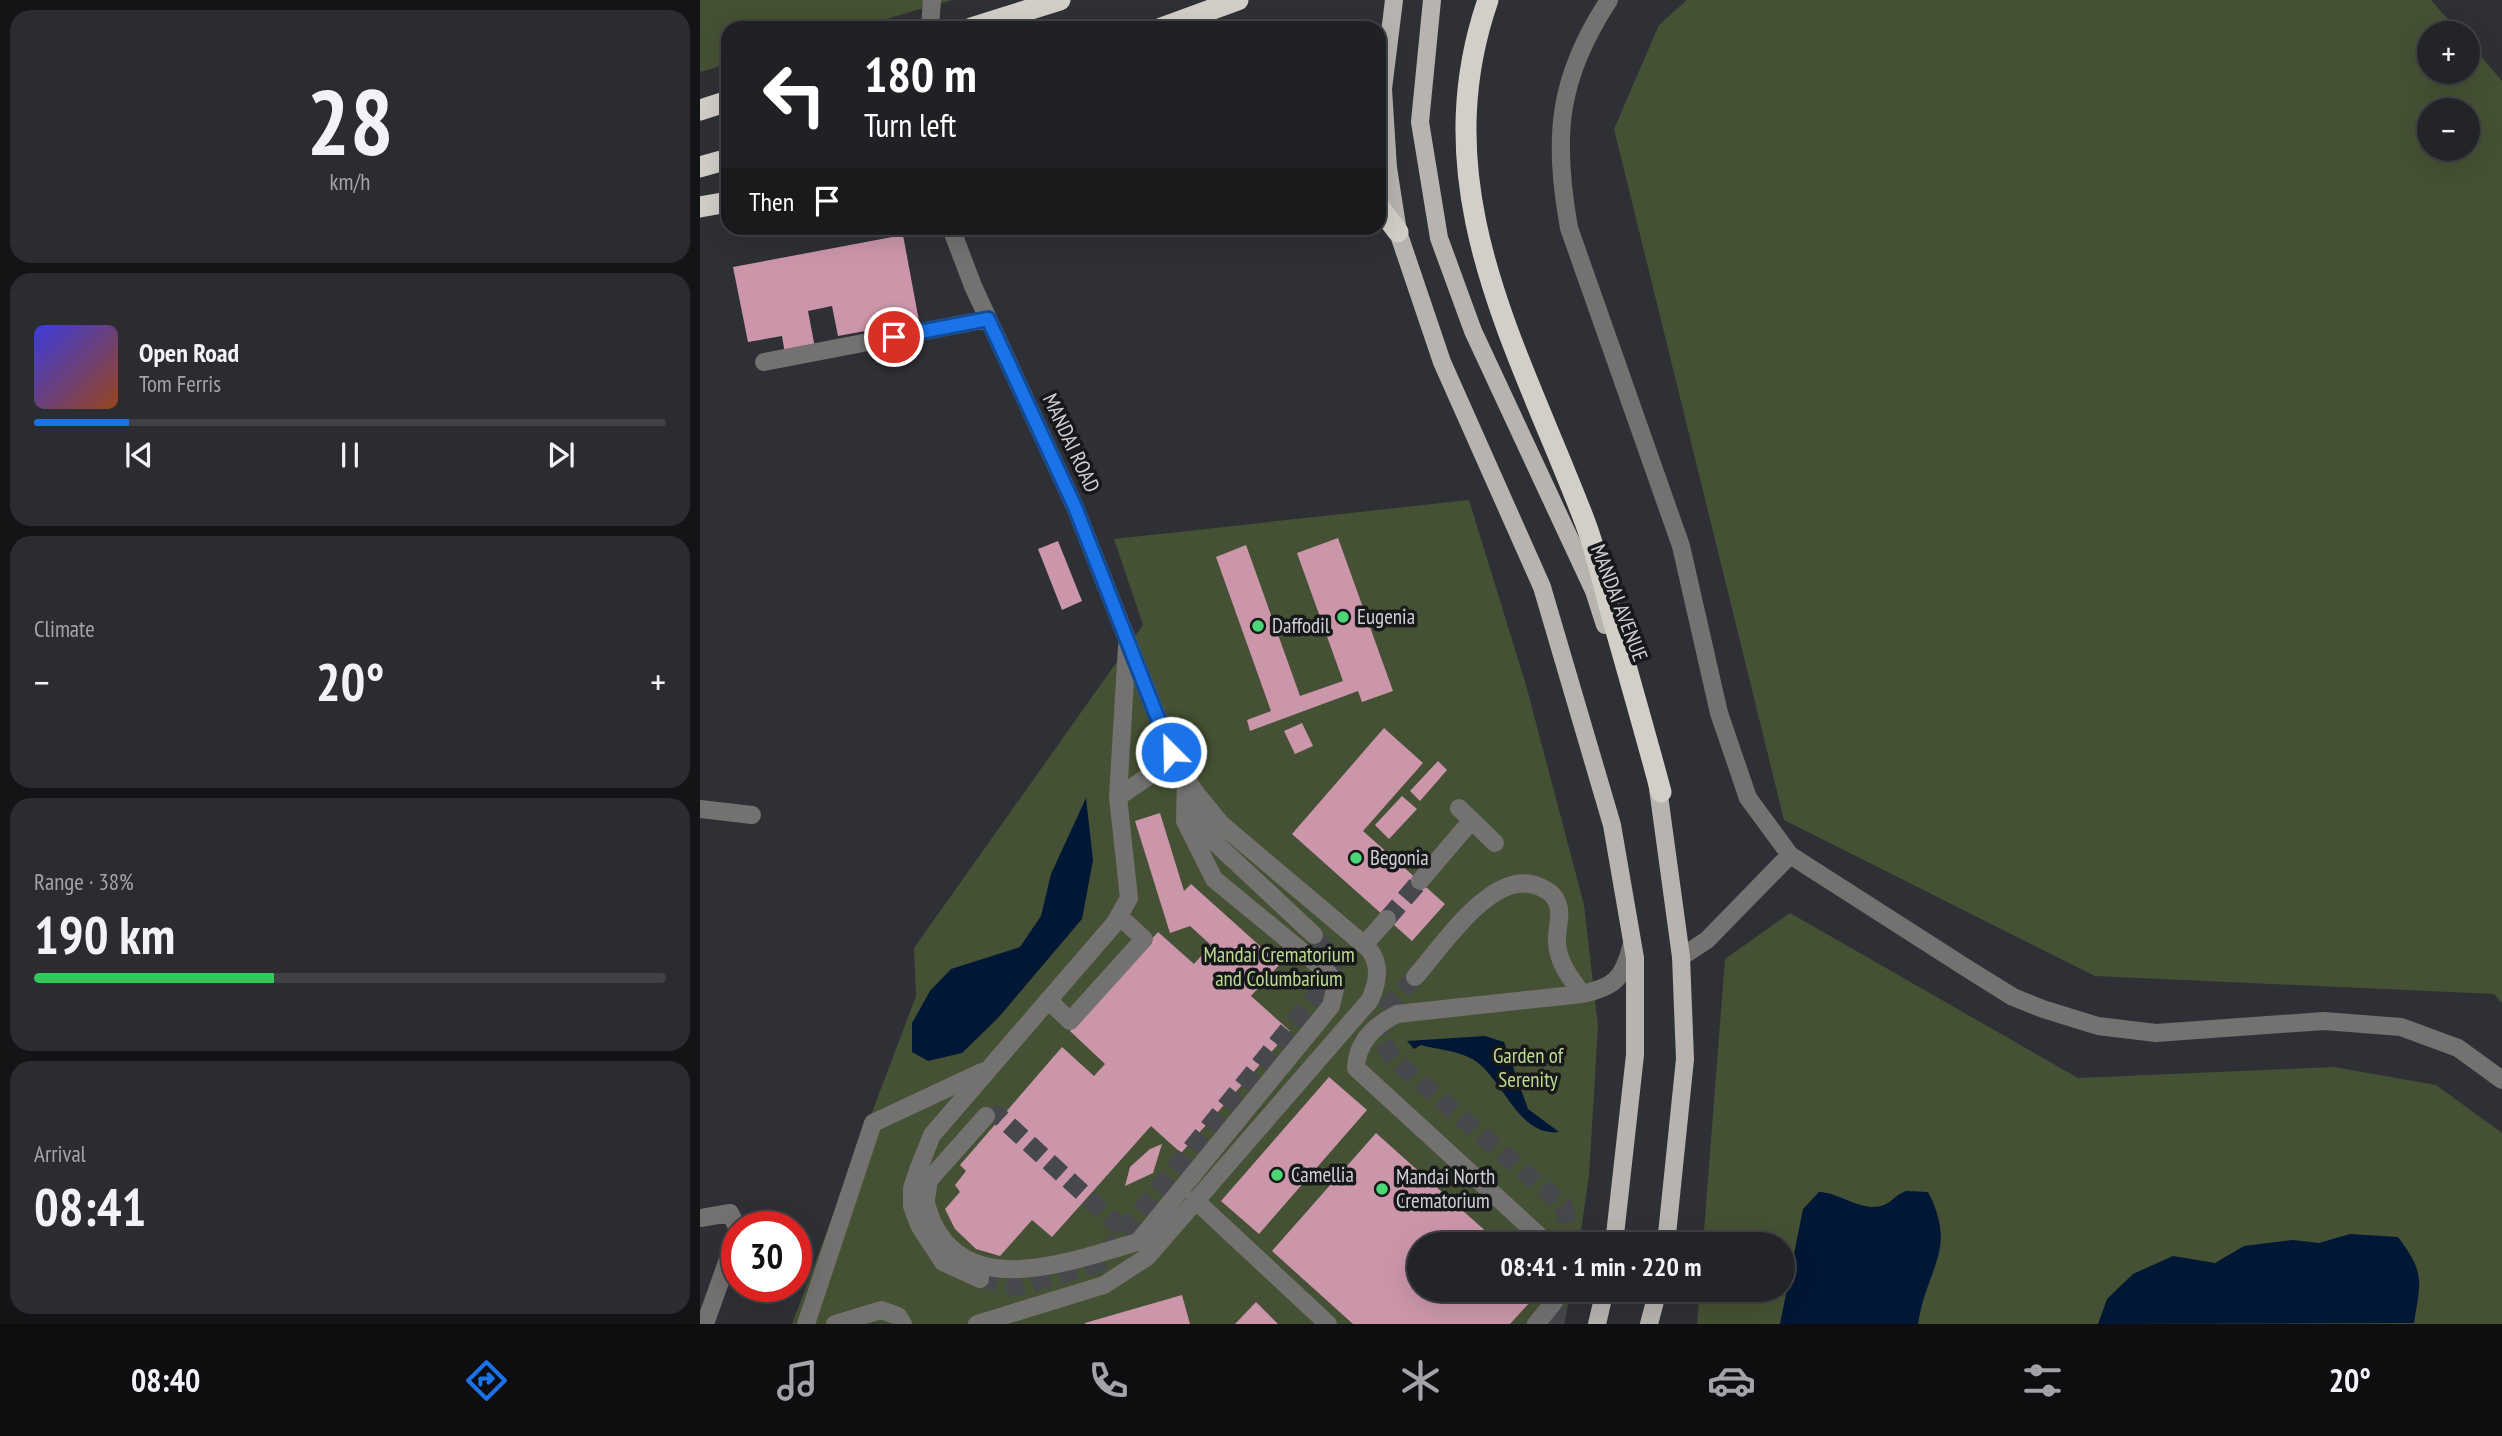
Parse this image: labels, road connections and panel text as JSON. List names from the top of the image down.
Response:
{
  "streets": {
    "main road": ["MANDAI AVENUE"],
    "street": ["MANDAI ROAD"]
  },
  "parks": ["Mandai Crematorium and Columbarium", "Garden of Serenity"],
  "places": [
    "Eugenia",
    "Daffodil",
    "Begonia",
    "Camellia",
    "Mandai North Crematorium"
  ],
  "page": {
    "tile": [
      ["28", "km/h"],
      "Climate",
      ["Range · 38%", "190 km"],
      ["Arrival", "08:41"]
    ],
    "map_buttons": ["+", "−"],
    "turn": ["180 m", "Turn left"],
    "then": "Then",
    "song": ["Open Road", "Tom Ferris"],
    "heat": ["−", "20°", "+"],
    "limit": "30",
    "trip": "08:41 · 1 min · 220 m",
    "tabs": ["08:40", "20°"]
  }
}
